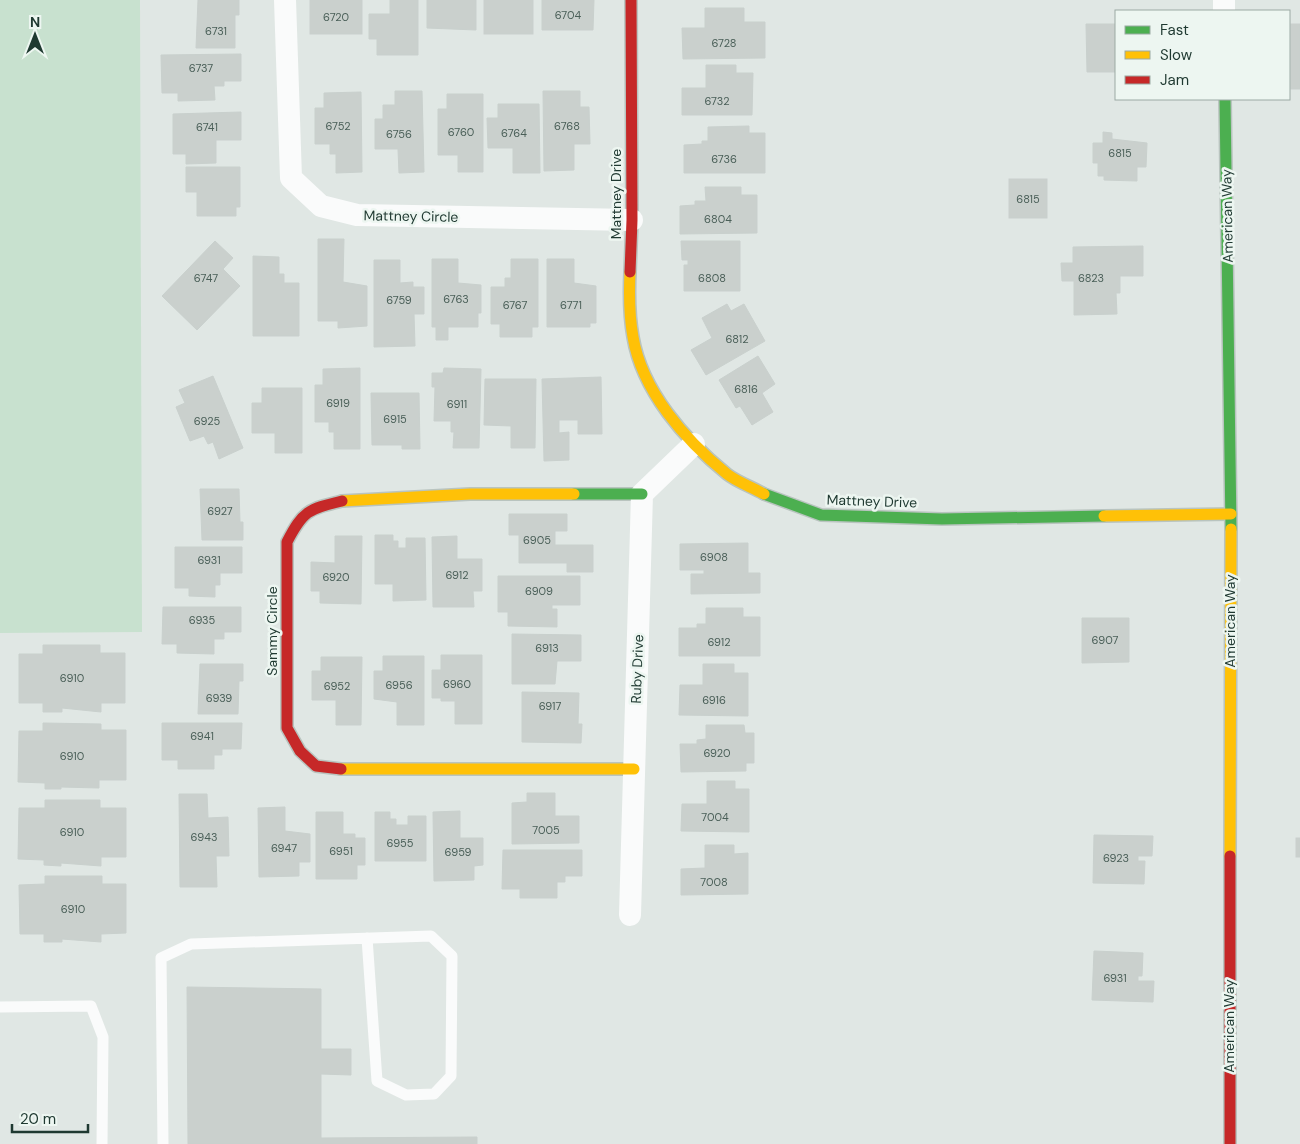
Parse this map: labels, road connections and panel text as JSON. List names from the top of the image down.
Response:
{
  "streets": {
    "street": [
      "Mattney Drive",
      "Mattney Circle",
      "American Way",
      "Sammy Circle",
      "Ruby Drive"
    ]
  },
  "crossings": [
    ["Mattney Drive", "Mattney Circle"],
    ["Mattney Drive", "American Way"],
    ["Sammy Circle", "Ruby Drive"]
  ],
  "house_numbers": [
    "6704",
    "6720",
    "6731",
    "6728",
    "6737",
    "6732",
    "6752",
    "6768",
    "6741",
    "6760",
    "6764",
    "6756",
    "6815",
    "6736",
    "6815",
    "6804",
    "6747",
    "6808",
    "6823",
    "6763",
    "6759",
    "6767",
    "6771",
    "6812",
    "6816",
    "6919",
    "6911",
    "6915",
    "6925",
    "6927",
    "6905",
    "6908",
    "6931",
    "6912",
    "6920",
    "6909",
    "6935",
    "6907",
    "6912",
    "6913",
    "6910",
    "6960",
    "6956",
    "6952",
    "6939",
    "6916",
    "6917",
    "6941",
    "6920",
    "6910",
    "7004",
    "7005",
    "6910",
    "6943",
    "6955",
    "6947",
    "6951",
    "6959",
    "6923",
    "7008",
    "6910",
    "6931"
  ],
  "legend": ["Fast", "Slow", "Jam"],
  "scale_bar": "20 m",
  "north": "top"
}
